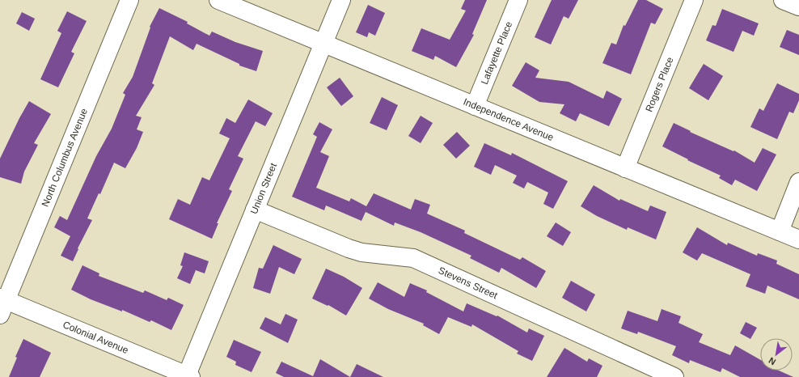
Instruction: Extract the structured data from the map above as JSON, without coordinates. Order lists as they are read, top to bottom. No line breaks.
{"streets":{"street":["Lafayette Place","Rogers Place","Independence Avenue","North Columbus Avenue","Union Street","Stevens Street","Colonial Avenue"]},"crossings":[["Lafayette Place","Independence Avenue"],["Rogers Place","Independence Avenue"],["Independence Avenue","Union Street"],["North Columbus Avenue","Colonial Avenue"],["Union Street","Stevens Street"],["Union Street","Colonial Avenue"]],"north":"bottom left"}
